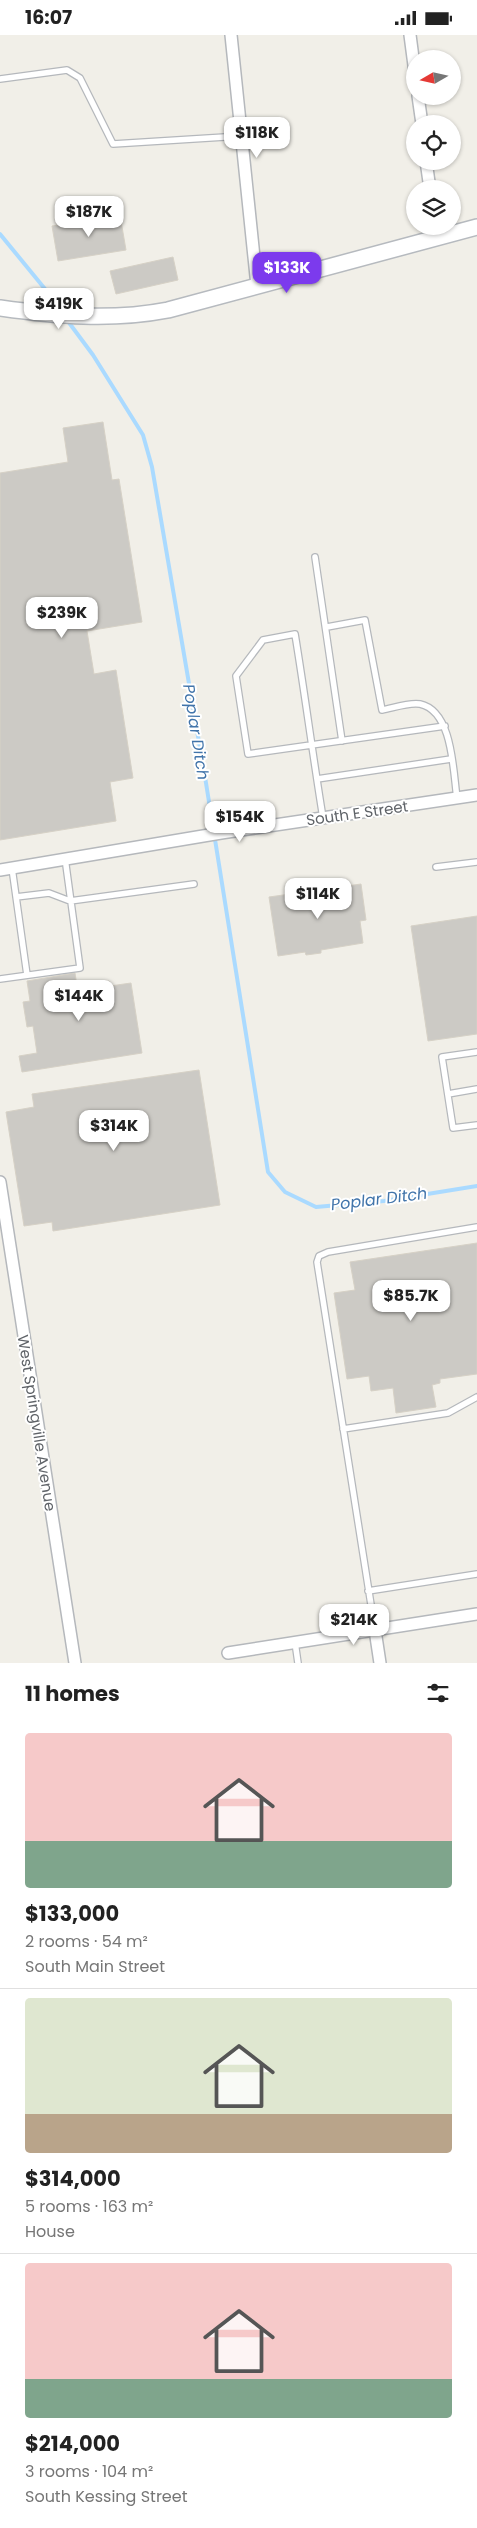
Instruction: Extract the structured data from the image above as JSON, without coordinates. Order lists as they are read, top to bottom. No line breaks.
{"streets":{"street":["South E Street","West Springville Avenue"]},"water":["Poplar Ditch"],"north":"left","page":{"status":"16:07","price":["$118K","$187K","$133K","$419K","$239K","$154K","$114K","$144K","$314K","$85.7K","$214K"],"heading":"11 homes","list":[{"name":"$133,000","note":"2 rooms · 54 m² · South Main Street"},{"name":"$314,000","note":"5 rooms · 163 m² · House"},{"name":"$214,000","note":"3 rooms · 104 m² · South Kessing Street"}]}}
